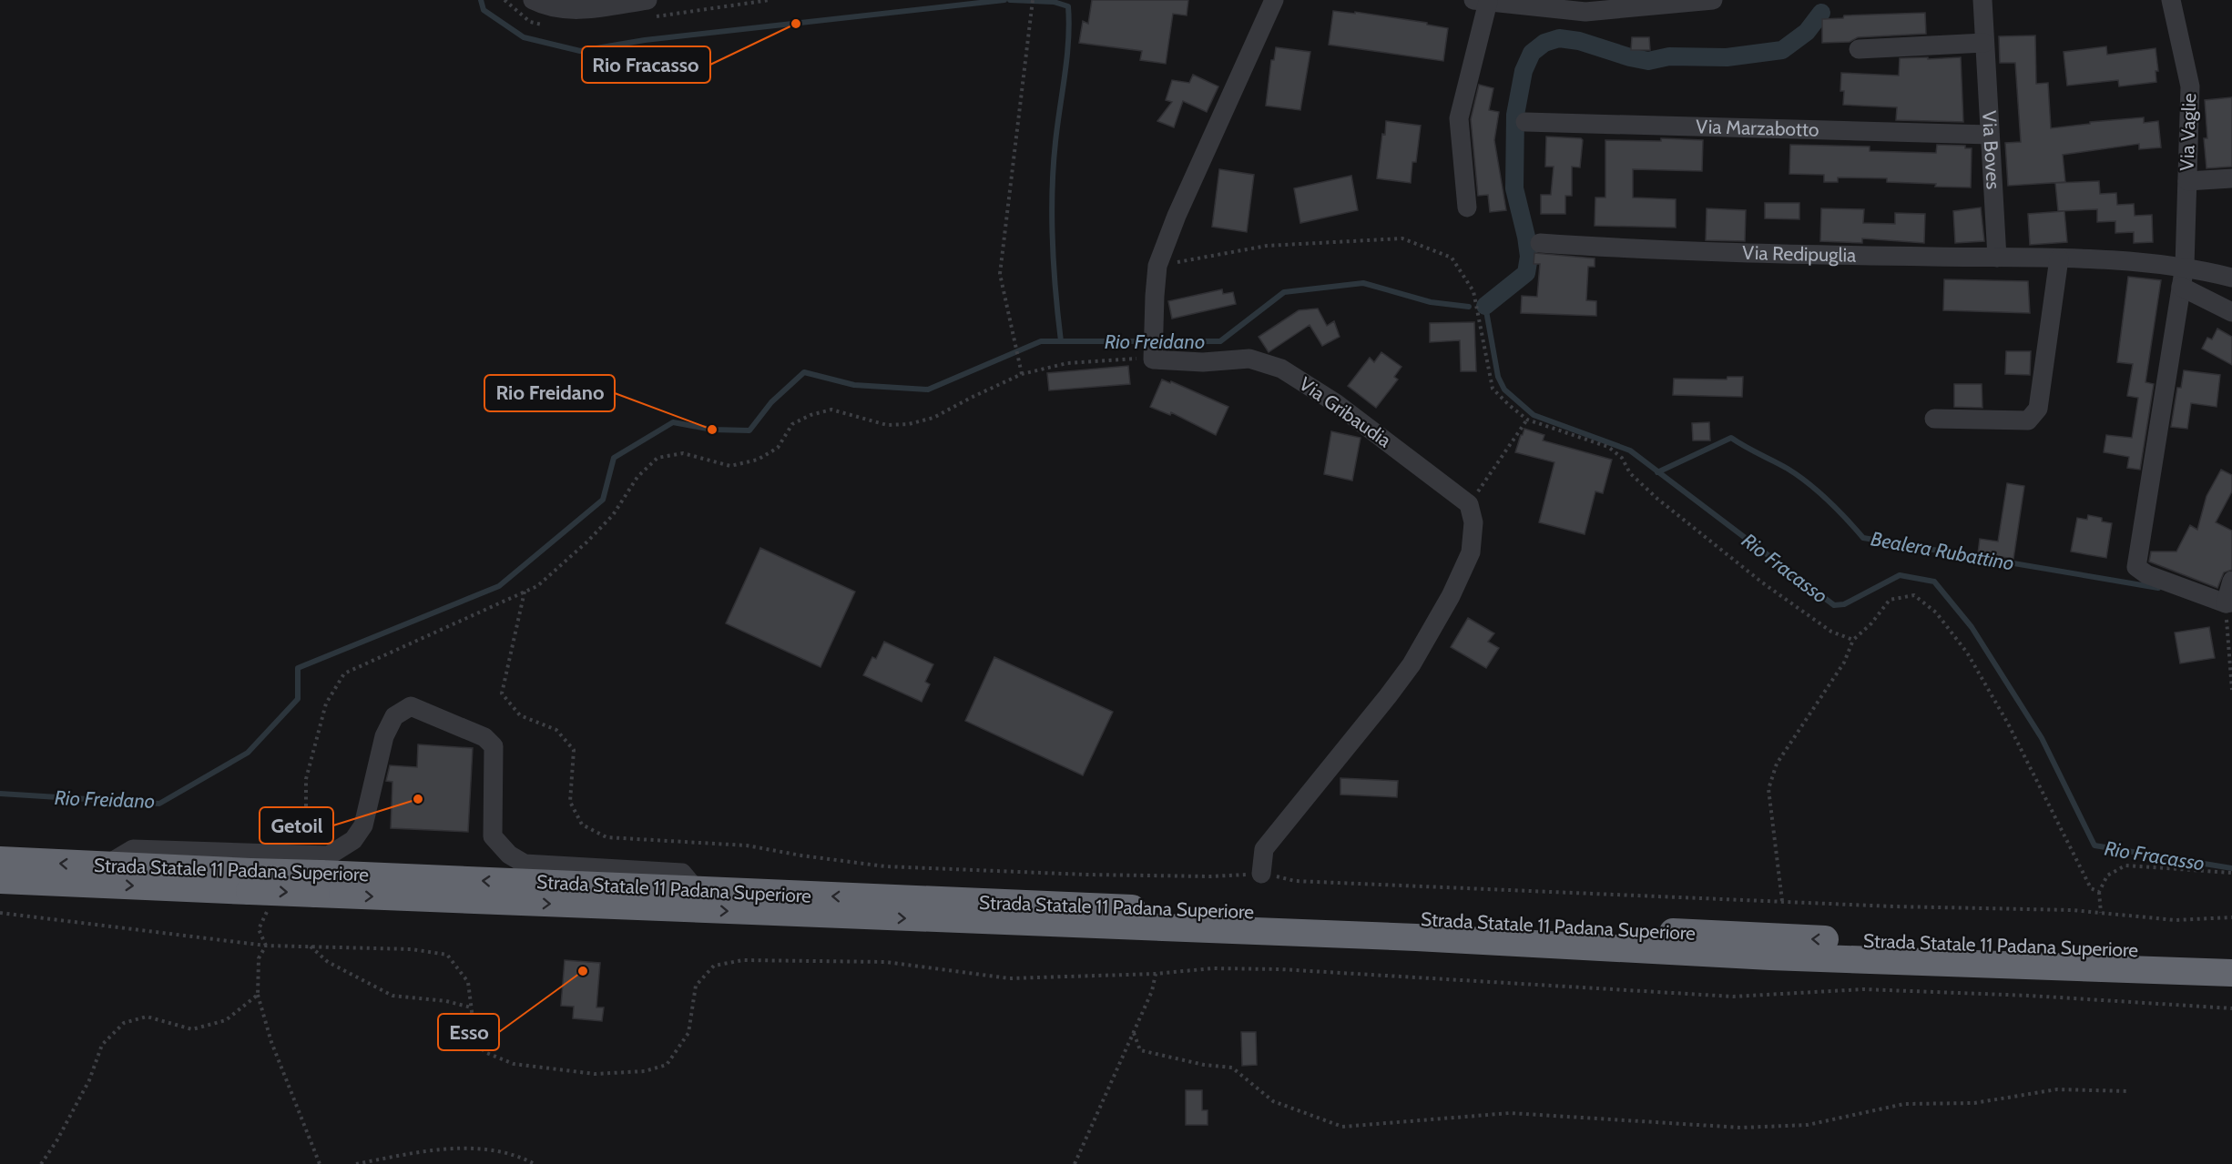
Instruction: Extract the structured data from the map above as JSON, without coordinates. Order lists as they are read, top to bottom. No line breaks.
{"streets":{"highway":["Strada Statale 11 Padana Superiore"],"street":["Via Marzabotto","Via Vaglie","Via Boves","Via Redipuglia","Via Gribaudia"]},"crossings":[["Via Marzabotto","Via Boves"],["Via Vaglie","Via Redipuglia"],["Via Boves","Via Redipuglia"]],"water":["Rio Freidano","Bealera Rubattino","Rio Fracasso"],"places":["Rio Fracasso","Rio Freidano","Getoil","Esso"]}
